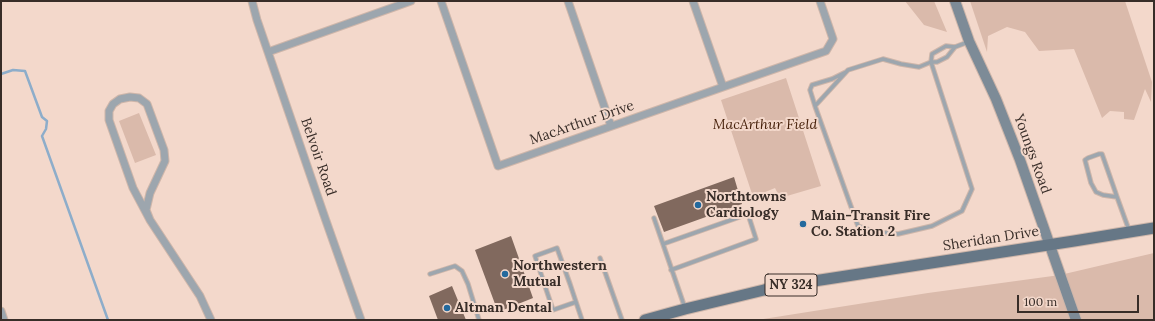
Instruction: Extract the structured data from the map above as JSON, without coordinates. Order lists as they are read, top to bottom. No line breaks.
{"streets":{"main road":["Sheridan Drive","NY 324"],"street":["MacArthur Drive","Youngs Road","Belvoir Road"]},"crossings":[["Youngs Road","Sheridan Drive"]],"parks":["MacArthur Field"],"places":["Northtowns Cardiology","Main-Transit Fire Co. Station 2","Northwestern Mutual","Altman Dental"],"scale_bar":"100 m"}
